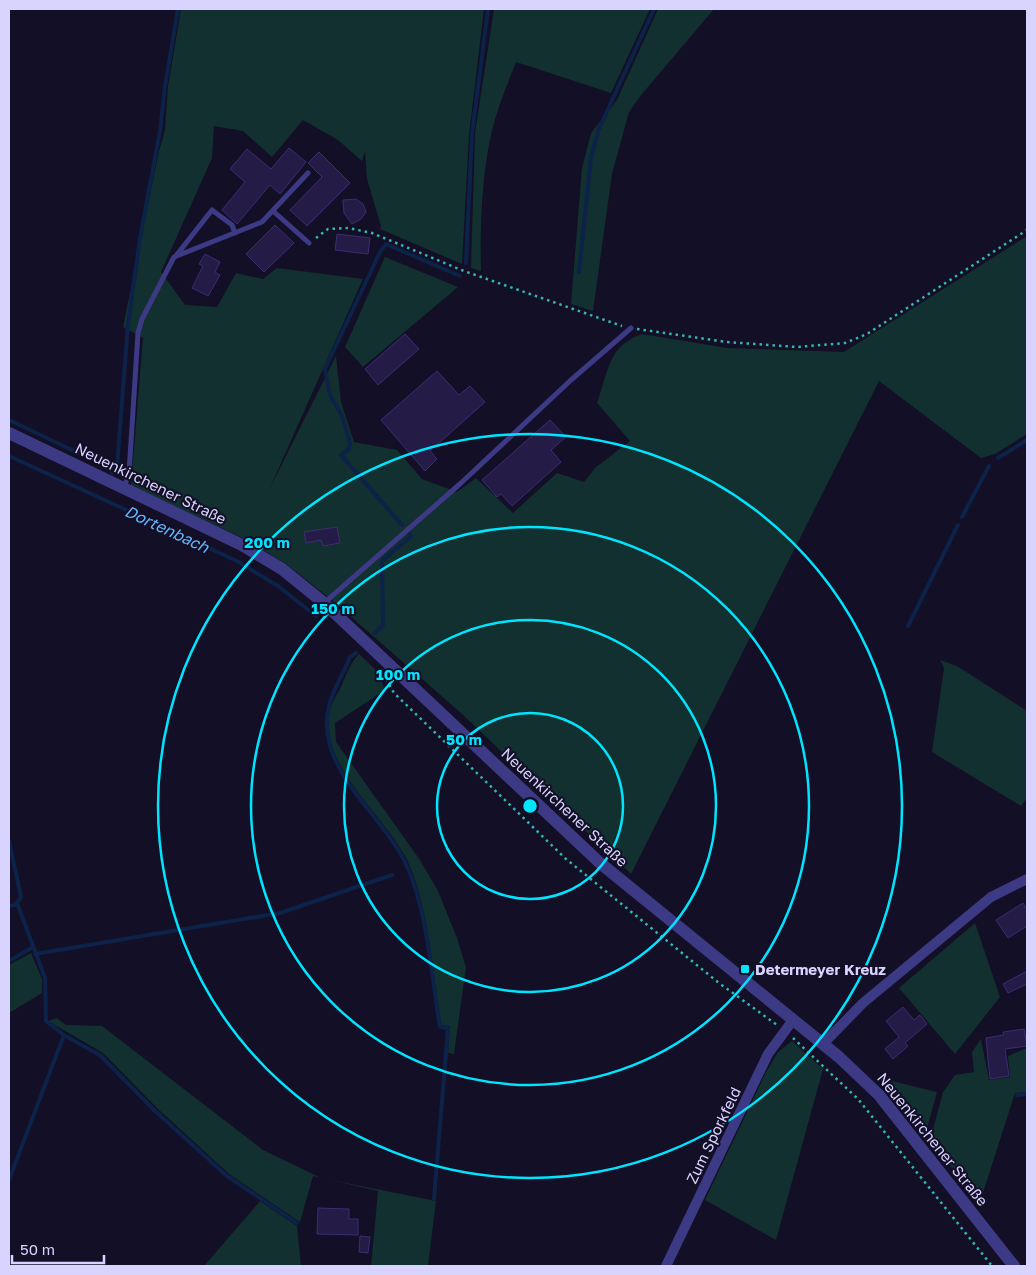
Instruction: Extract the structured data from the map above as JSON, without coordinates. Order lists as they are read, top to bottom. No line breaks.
{"streets":{"street":["Neuenkirchener Straße","Zum Sporkfeld"]},"crossings":[["Neuenkirchener Straße","Zum Sporkfeld"]],"water":["Dortenbach"],"places":{"transit":["Determeyer Kreuz"]},"scale_bar":"50 m","rings":["200 m","150 m","100 m","50 m"]}
